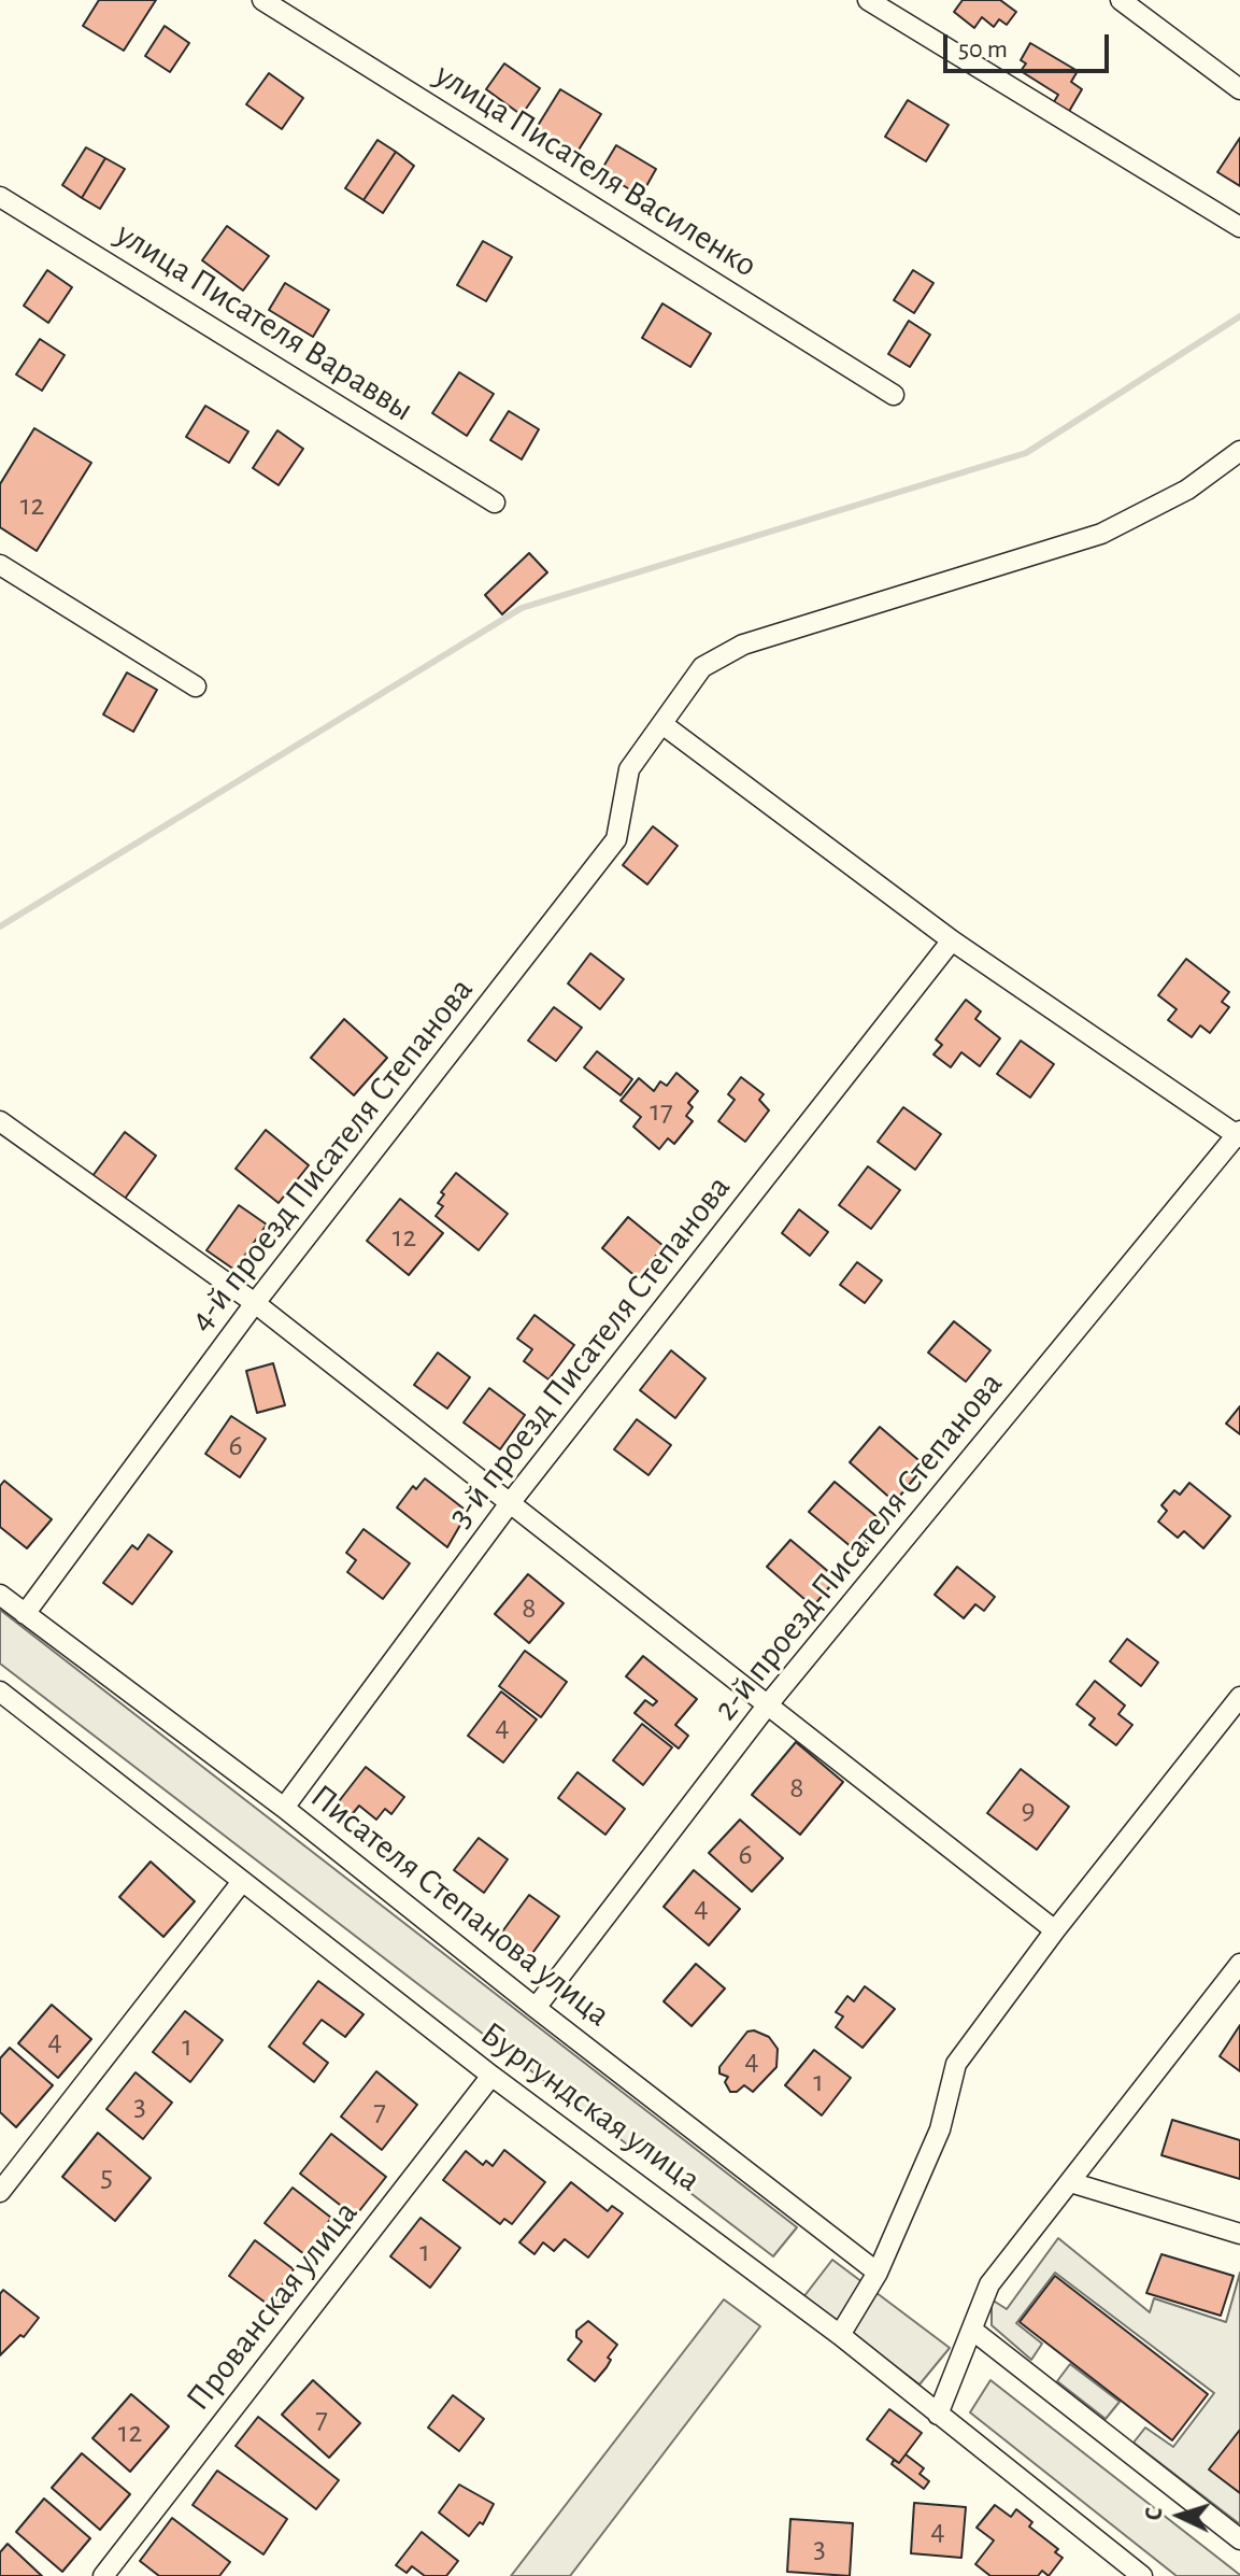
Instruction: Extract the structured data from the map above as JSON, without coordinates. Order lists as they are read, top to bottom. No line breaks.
{"streets":{"street":["улица Писателя Василенко","улица Писателя Вараввы","4-й проезд Писателя Степанова","3-й проезд Писателя Степанова","2-й проезд Писателя Степанова","Писателя Степанова улица","Бургундская улица","Прованская улица"]},"crossings":[["4-й проезд Писателя Степанова","Писателя Степанова улица"],["3-й проезд Писателя Степанова","Писателя Степанова улица"],["2-й проезд Писателя Степанова","Писателя Степанова улица"],["Бургундская улица","Прованская улица"]],"house_numbers":["12","17","12","6","8","4","8","9","6","4","4","1","4","1","3","7","5","1","7","12","4","3"],"scale_bar":"50 m","north":"left"}
